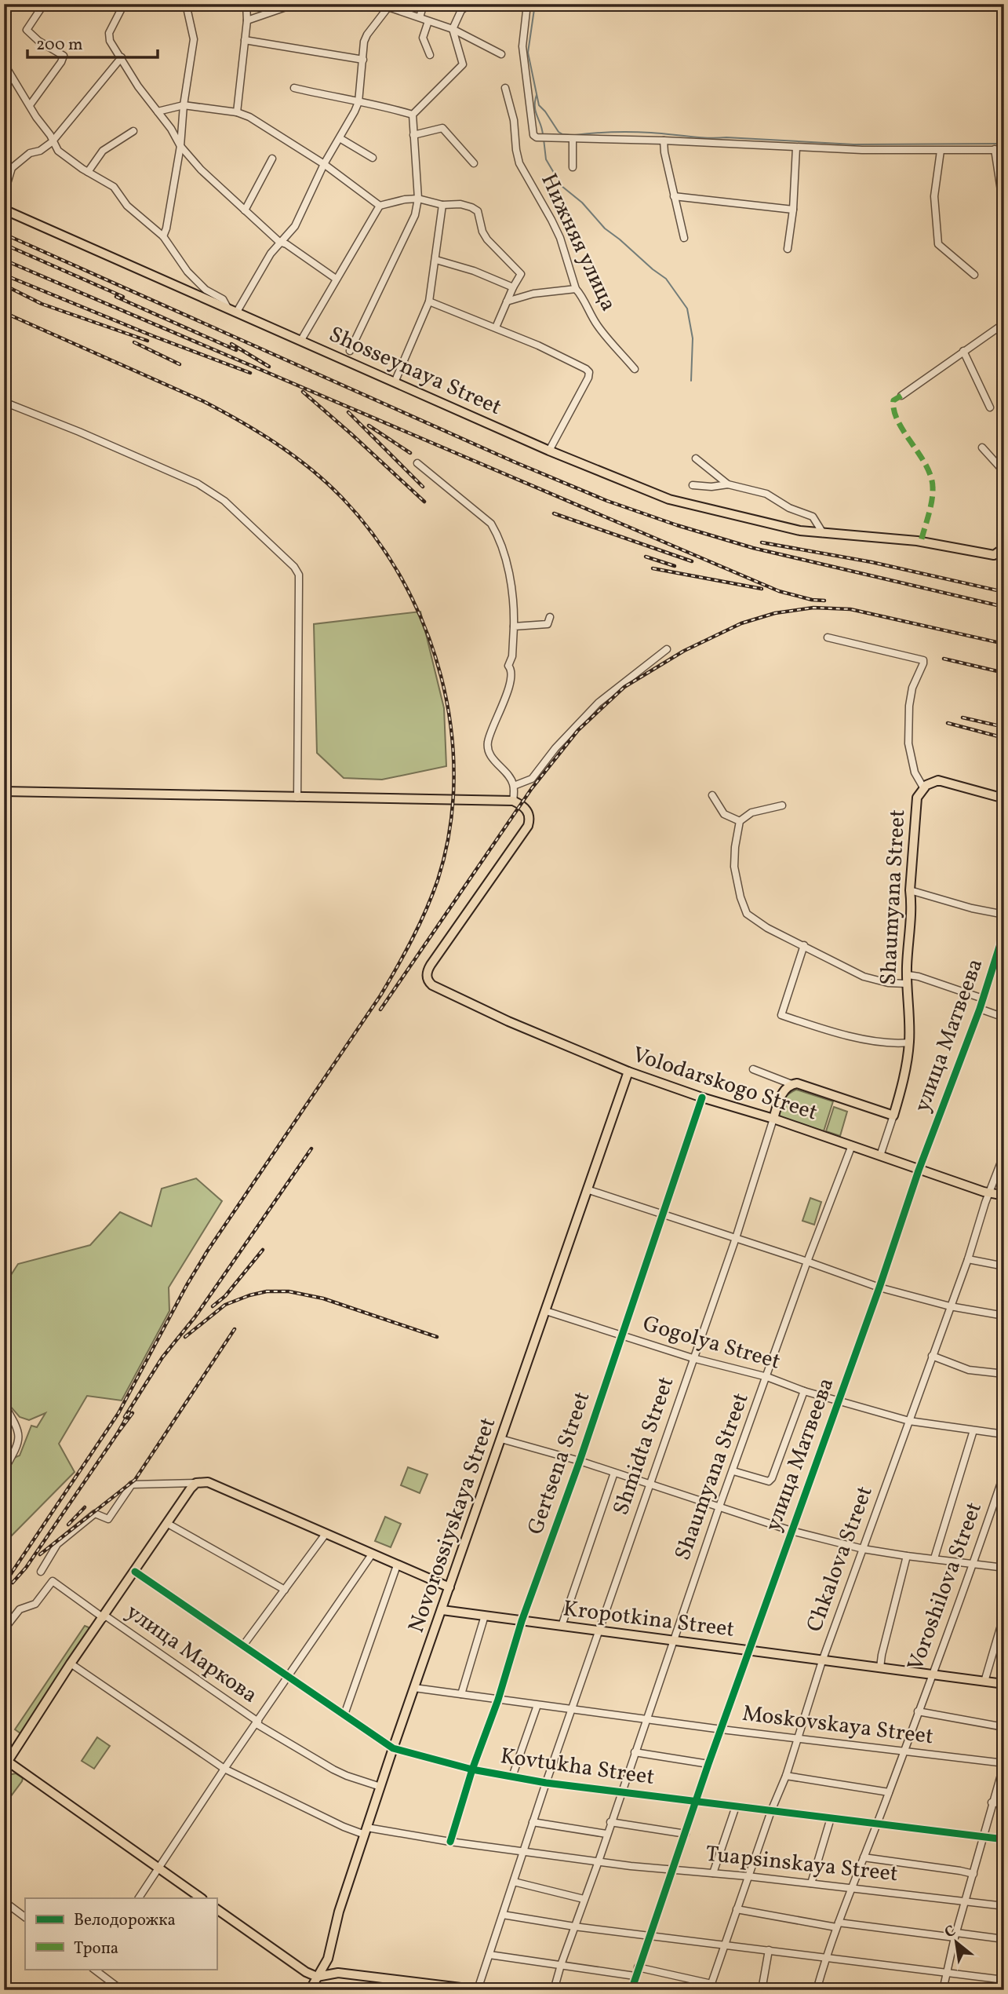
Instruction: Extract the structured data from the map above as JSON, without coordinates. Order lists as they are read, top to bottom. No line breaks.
{"streets":{"main road":["Shosseynaya Street","Shaumyana Street","Volodarskogo Street","Shmidta Street","Novorossiyskaya Street","Kropotkina Street","улица Маркова"],"street":["Нижняя улица","улица Матвеева","Gogolya Street","Gertsena Street","Chkalova Street","Voroshilova Street","Moskovskaya Street","Kovtukha Street","Tuapsinskaya Street"]},"crossings":[["Shaumyana Street","Volodarskogo Street"],["Shaumyana Street","Gogolya Street"],["Shaumyana Street","Kropotkina Street"],["Shaumyana Street","Moskovskaya Street"],["Shaumyana Street","Kovtukha Street"],["Shaumyana Street","Tuapsinskaya Street"],["улица Матвеева","Volodarskogo Street"],["улица Матвеева","Gogolya Street"],["улица Матвеева","Kropotkina Street"],["улица Матвеева","Moskovskaya Street"],["улица Матвеева","Kovtukha Street"],["улица Матвеева","Tuapsinskaya Street"],["Volodarskogo Street","Shmidta Street"],["Volodarskogo Street","Gertsena Street"],["Volodarskogo Street","Novorossiyskaya Street"],["Volodarskogo Street","Chkalova Street"],["Gogolya Street","Shmidta Street"],["Gogolya Street","Gertsena Street"],["Gogolya Street","Novorossiyskaya Street"],["Gogolya Street","Chkalova Street"],["Shmidta Street","Kropotkina Street"],["Shmidta Street","Moskovskaya Street"],["Shmidta Street","Kovtukha Street"],["Shmidta Street","Tuapsinskaya Street"],["Gertsena Street","Kropotkina Street"],["Gertsena Street","Moskovskaya Street"],["Gertsena Street","Kovtukha Street"],["Gertsena Street","Tuapsinskaya Street"],["Novorossiyskaya Street","Kropotkina Street"],["Novorossiyskaya Street","улица Маркова"],["Novorossiyskaya Street","Moskovskaya Street"],["Novorossiyskaya Street","Kovtukha Street"],["Novorossiyskaya Street","Tuapsinskaya Street"],["Chkalova Street","Kropotkina Street"],["Chkalova Street","Moskovskaya Street"],["Chkalova Street","Kovtukha Street"],["Chkalova Street","Tuapsinskaya Street"],["Voroshilova Street","Kropotkina Street"],["Voroshilova Street","Moskovskaya Street"],["Voroshilova Street","Kovtukha Street"],["Voroshilova Street","Tuapsinskaya Street"],["улица Маркова","Kovtukha Street"],["улица Маркова","Tuapsinskaya Street"]],"legend":["Велодорожка","Тропа"],"scale_bar":"200 m","north":"top left"}
